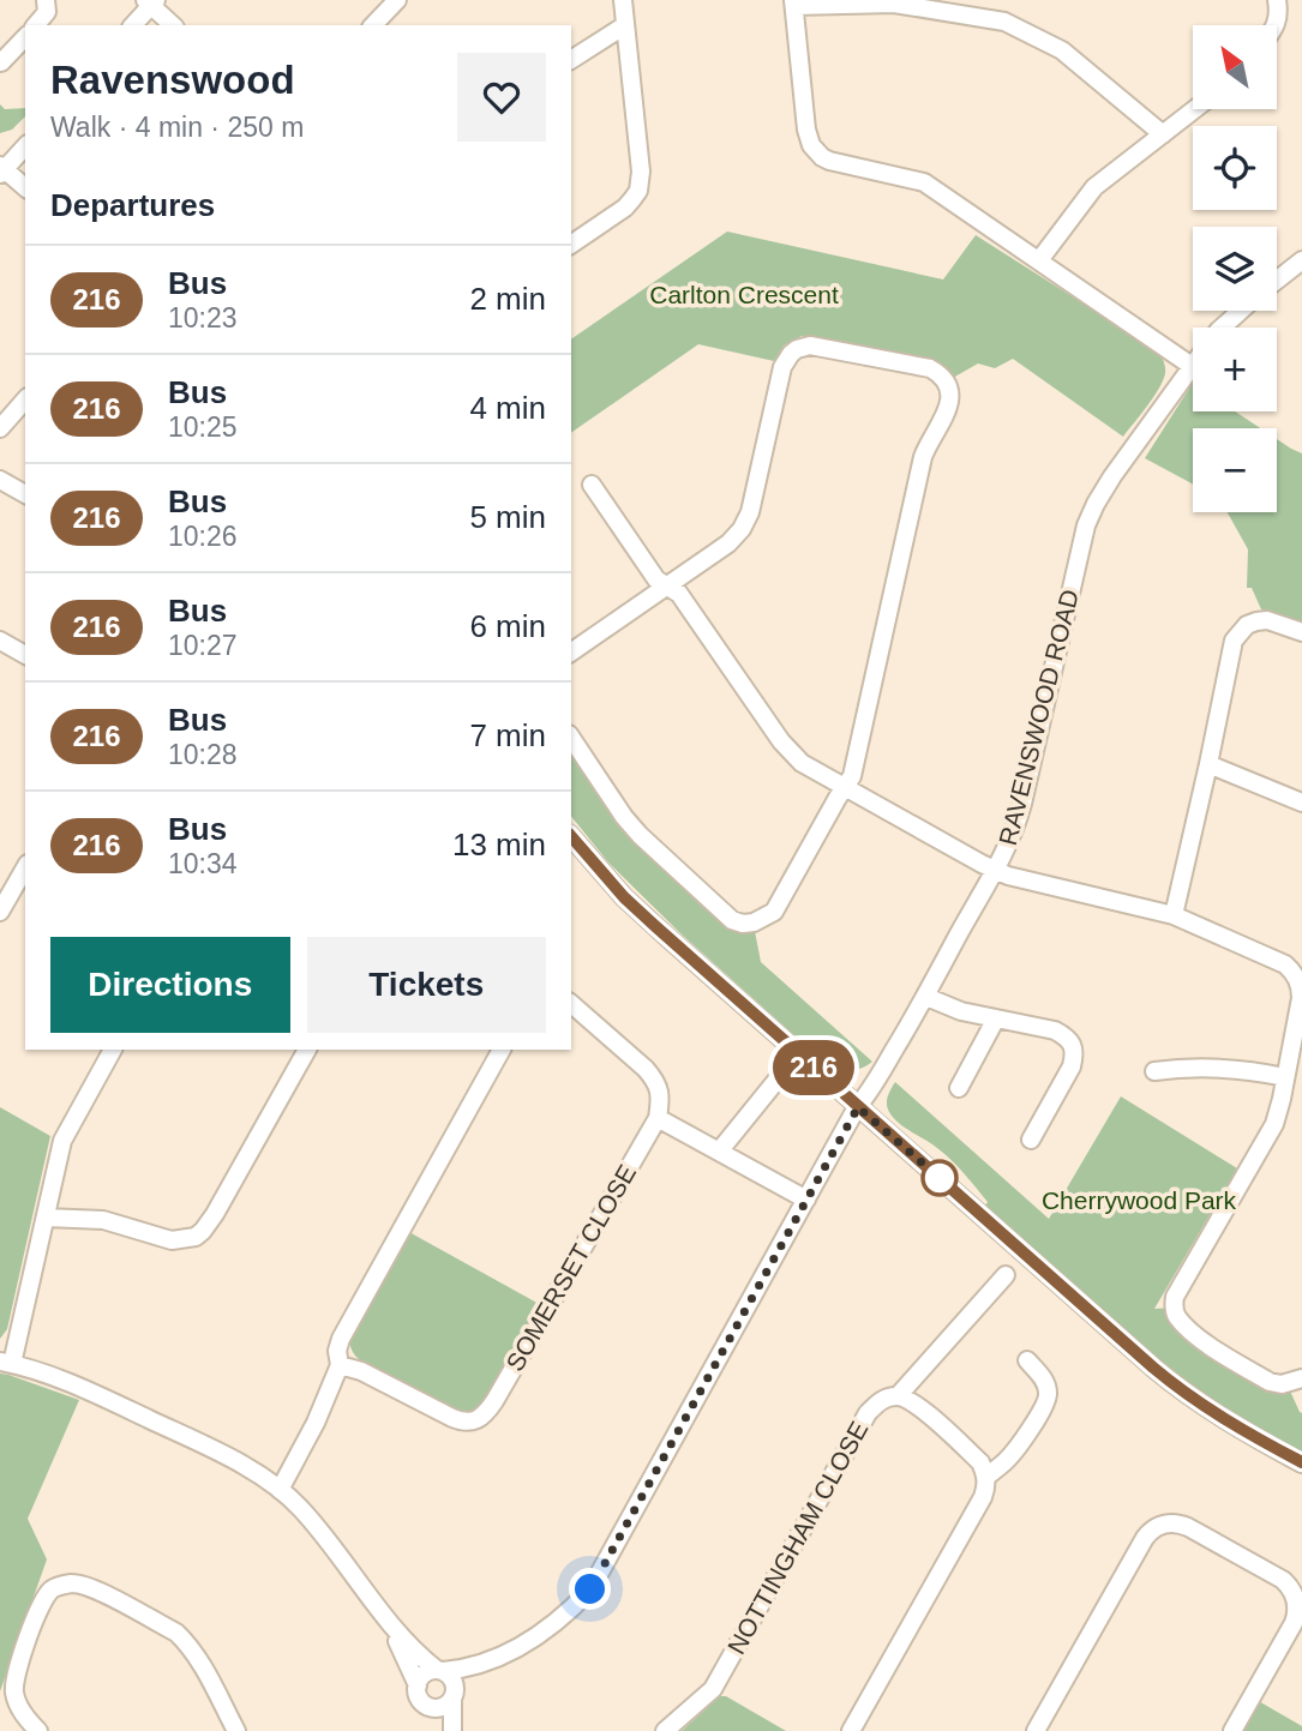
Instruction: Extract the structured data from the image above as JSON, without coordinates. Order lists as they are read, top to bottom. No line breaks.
{"streets":{"street":["RAVENSWOOD ROAD","SOMERSET CLOSE","NOTTINGHAM CLOSE"]},"parks":["Carlton Crescent","Cherrywood Park"],"lines":["bus line 216"],"north":"top left","page":{"on_map":"216","map_buttons":["+","−"],"heading":[["Ravenswood","Walk · 4 min · 250 m"],"Departures"],"list":[{"mark":"216","name":"Bus","note":"10:23","value":"2 min"},{"mark":"216","name":"Bus","note":"10:25","value":"4 min"},{"mark":"216","name":"Bus","note":"10:26","value":"5 min"},{"mark":"216","name":"Bus","note":"10:27","value":"6 min"},{"mark":"216","name":"Bus","note":"10:28","value":"7 min"},{"mark":"216","name":"Bus","note":"10:34","value":"13 min"}],"buttons":["Directions","Tickets"]}}
